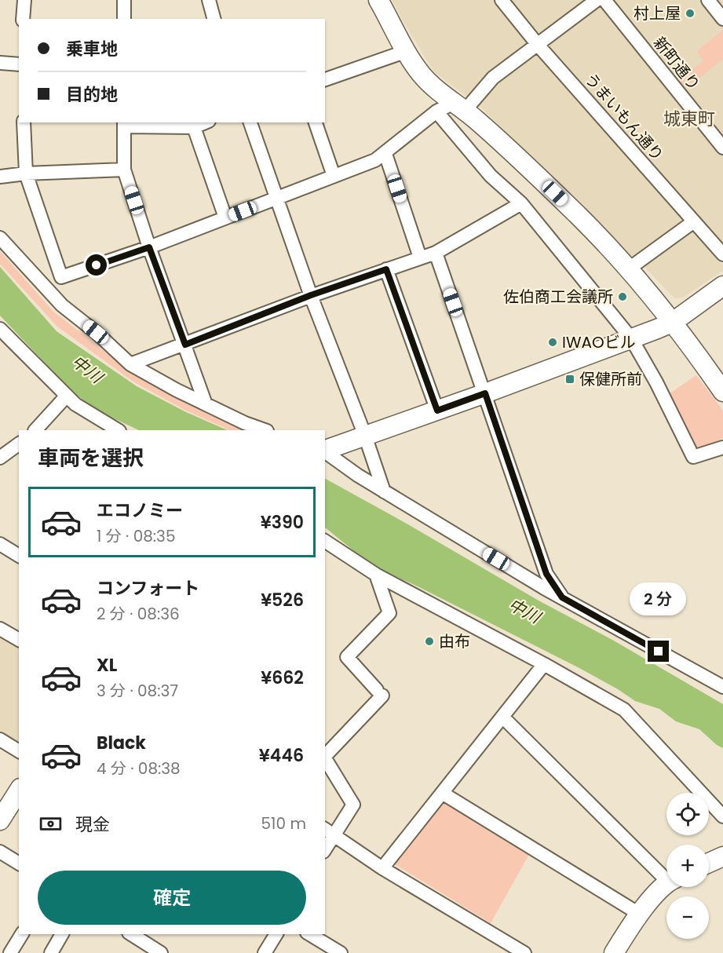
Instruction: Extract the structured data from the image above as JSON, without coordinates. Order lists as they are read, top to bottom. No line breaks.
{"streets":{"street":["新町通り","うまいもん通り"]},"districts":["城東町"],"water":["中川"],"places":{"other":["村上屋","佐伯商工会議所","IWAOビル","由布"],"transit":["保健所前"]},"page":{"banner":["乗車地","目的地"],"heading":"車両を選択","list":[{"name":"エコノミー","note":"1 分 · 08:35","value":"¥390"},{"name":"コンフォート","note":"2 分 · 08:36","value":"¥526"},{"name":"XL","note":"3 分 · 08:37","value":"¥662"},{"name":"Black","note":"4 分 · 08:38","value":"¥446"}],"bubble":"2 分","map_buttons":["+","−"],"pay":["現金","510 m"],"buttons":"確定"}}
